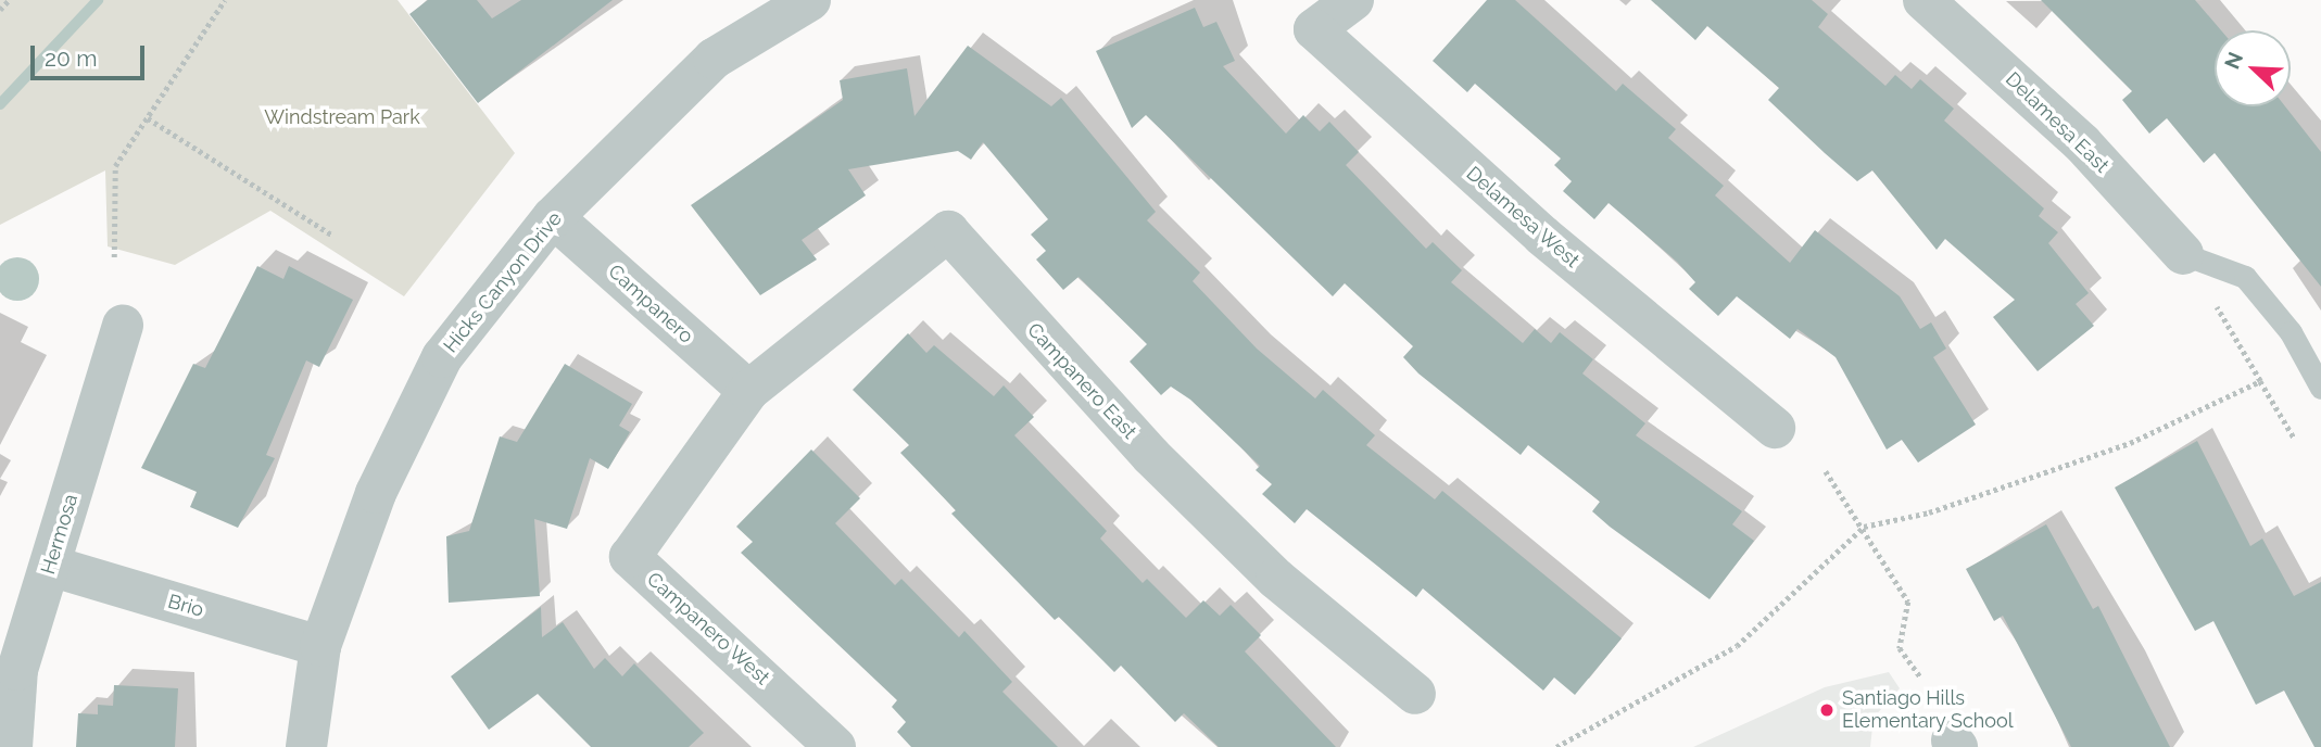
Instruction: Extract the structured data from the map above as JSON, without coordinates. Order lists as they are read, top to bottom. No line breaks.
{"streets":{"street":["Delamesa East","Delamesa West","Hicks Canyon Drive","Campanero","Campanero East","Hermosa","Brio","Campanero West"]},"crossings":[["Hicks Canyon Drive","Campanero"],["Hicks Canyon Drive","Brio"],["Campanero","Campanero East"],["Campanero","Campanero West"],["Campanero East","Campanero West"],["Hermosa","Brio"]],"parks":["Windstream Park"],"places":["Santiago Hills Elementary School"],"scale_bar":"20 m","north":"top left"}
